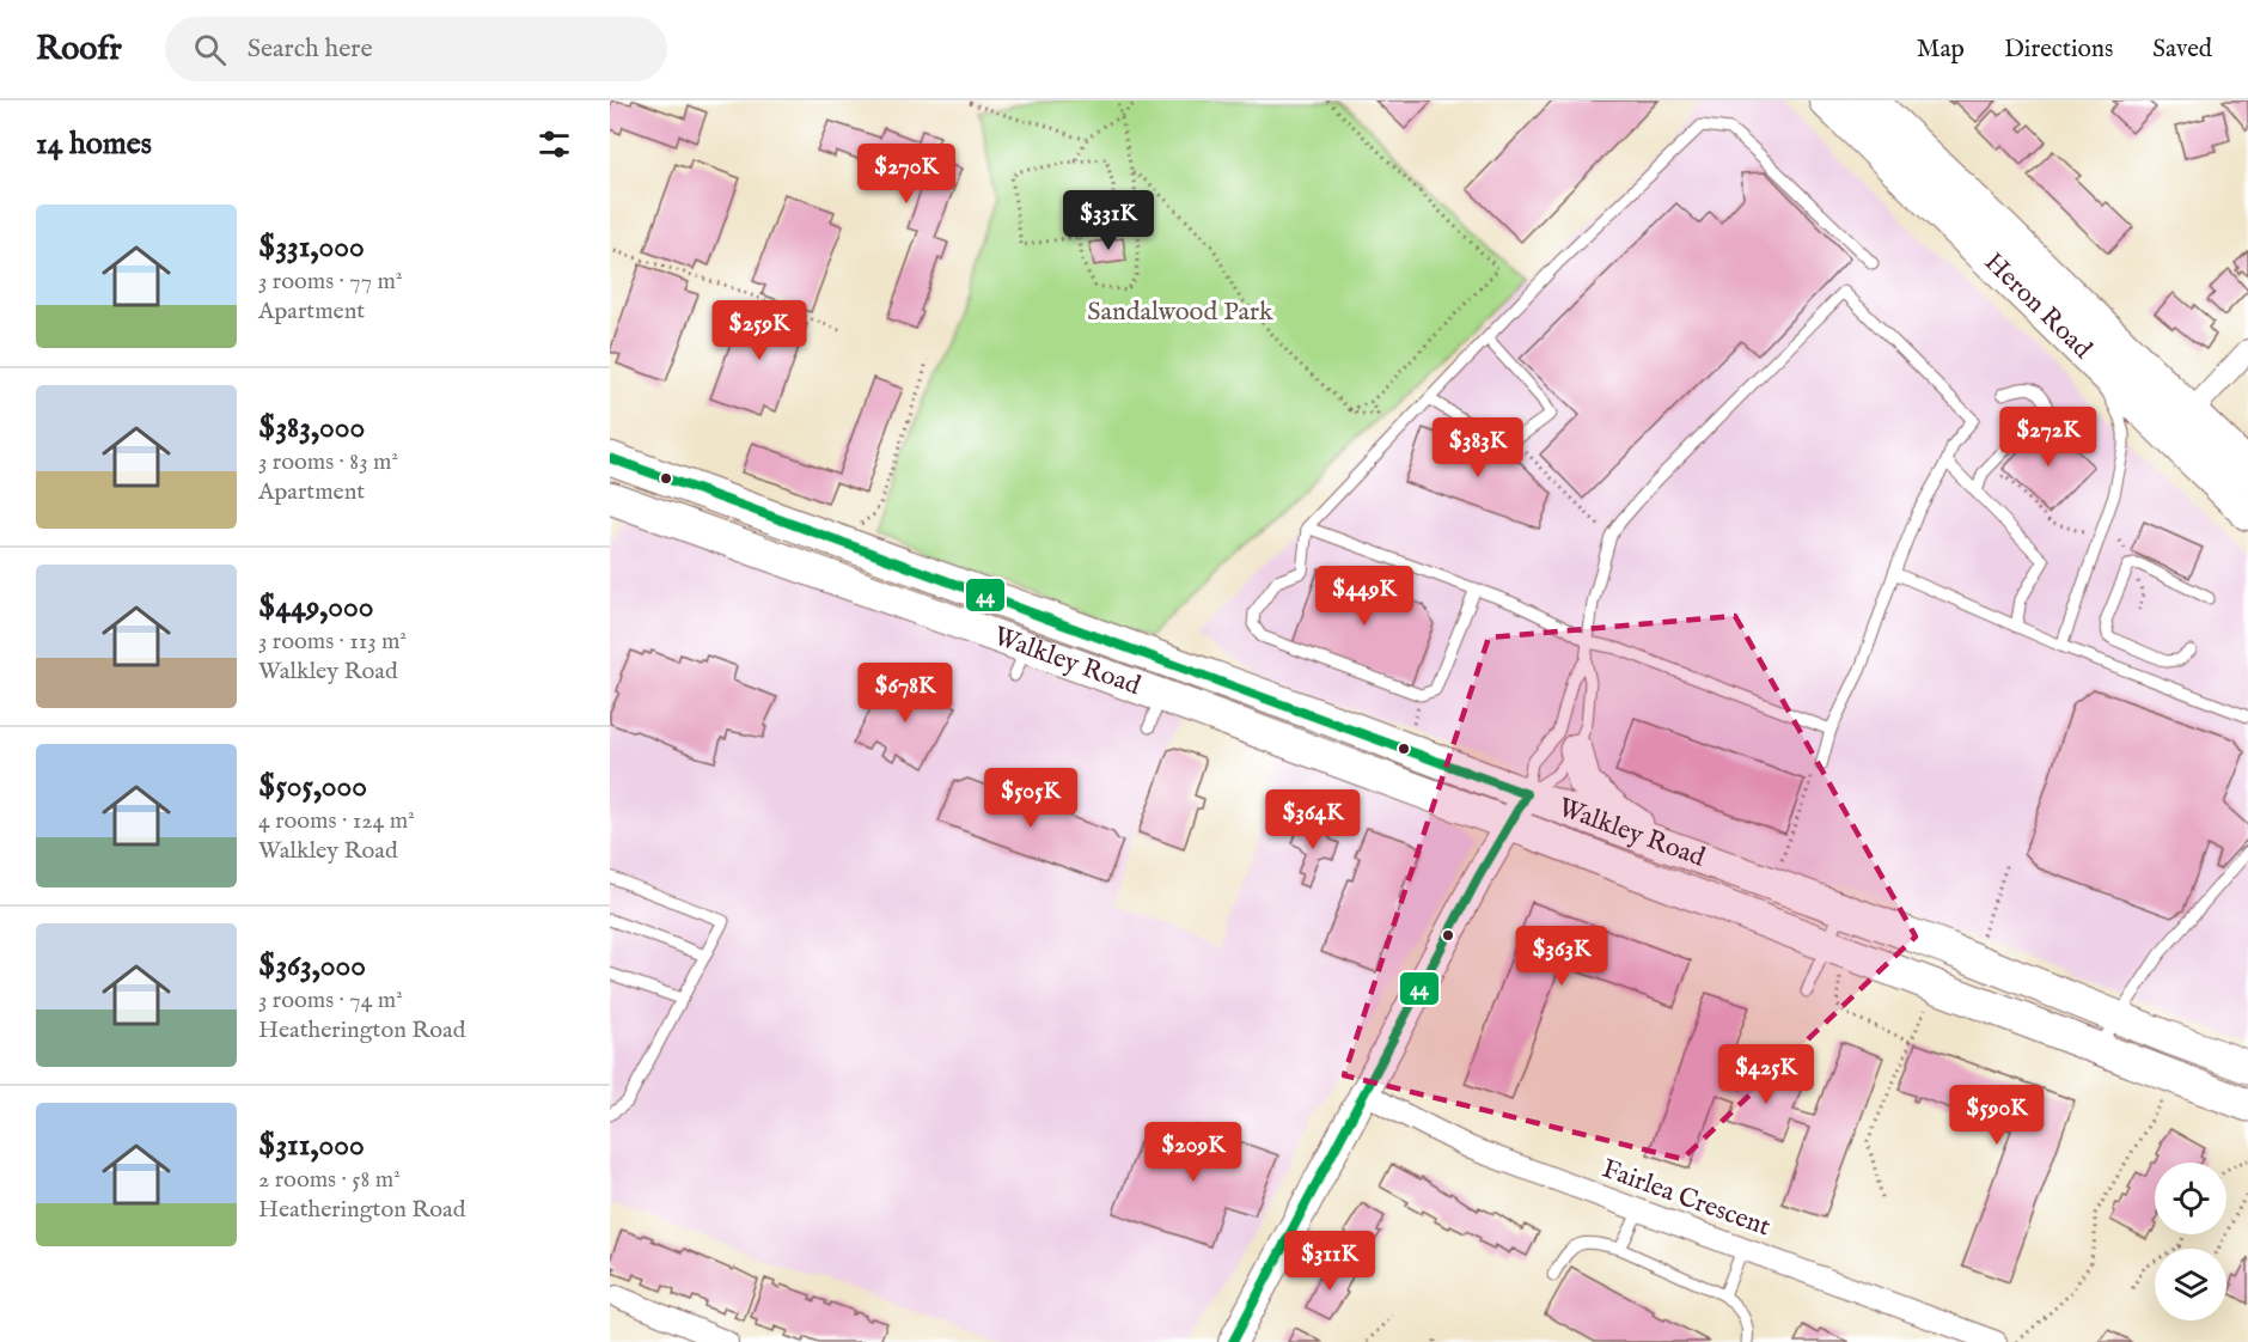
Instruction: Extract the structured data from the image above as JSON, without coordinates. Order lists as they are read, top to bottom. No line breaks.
{"streets":{"main road":["Heron Road","Walkley Road"],"street":["Fairlea Crescent"]},"parks":["Sandalwood Park"],"lines":["transit line 44"],"page":{"header":"Roofr","search":"Search here","nav":["Map","Directions","Saved"],"heading":"14 homes","price":["$270K","$331K","$259K","$272K","$383K","$449K","$678K","$505K","$364K","$363K","$425K","$590K","$209K","$311K"],"list":[{"name":"$331,000","note":"3 rooms · 77 m² · Apartment"},{"name":"$383,000","note":"3 rooms · 83 m² · Apartment"},{"name":"$449,000","note":"3 rooms · 113 m² · Walkley Road"},{"name":"$505,000","note":"4 rooms · 124 m² · Walkley Road"},{"name":"$363,000","note":"3 rooms · 74 m² · Heatherington Road"},{"name":"$311,000","note":"2 rooms · 58 m² · Heatherington Road"}]}}
